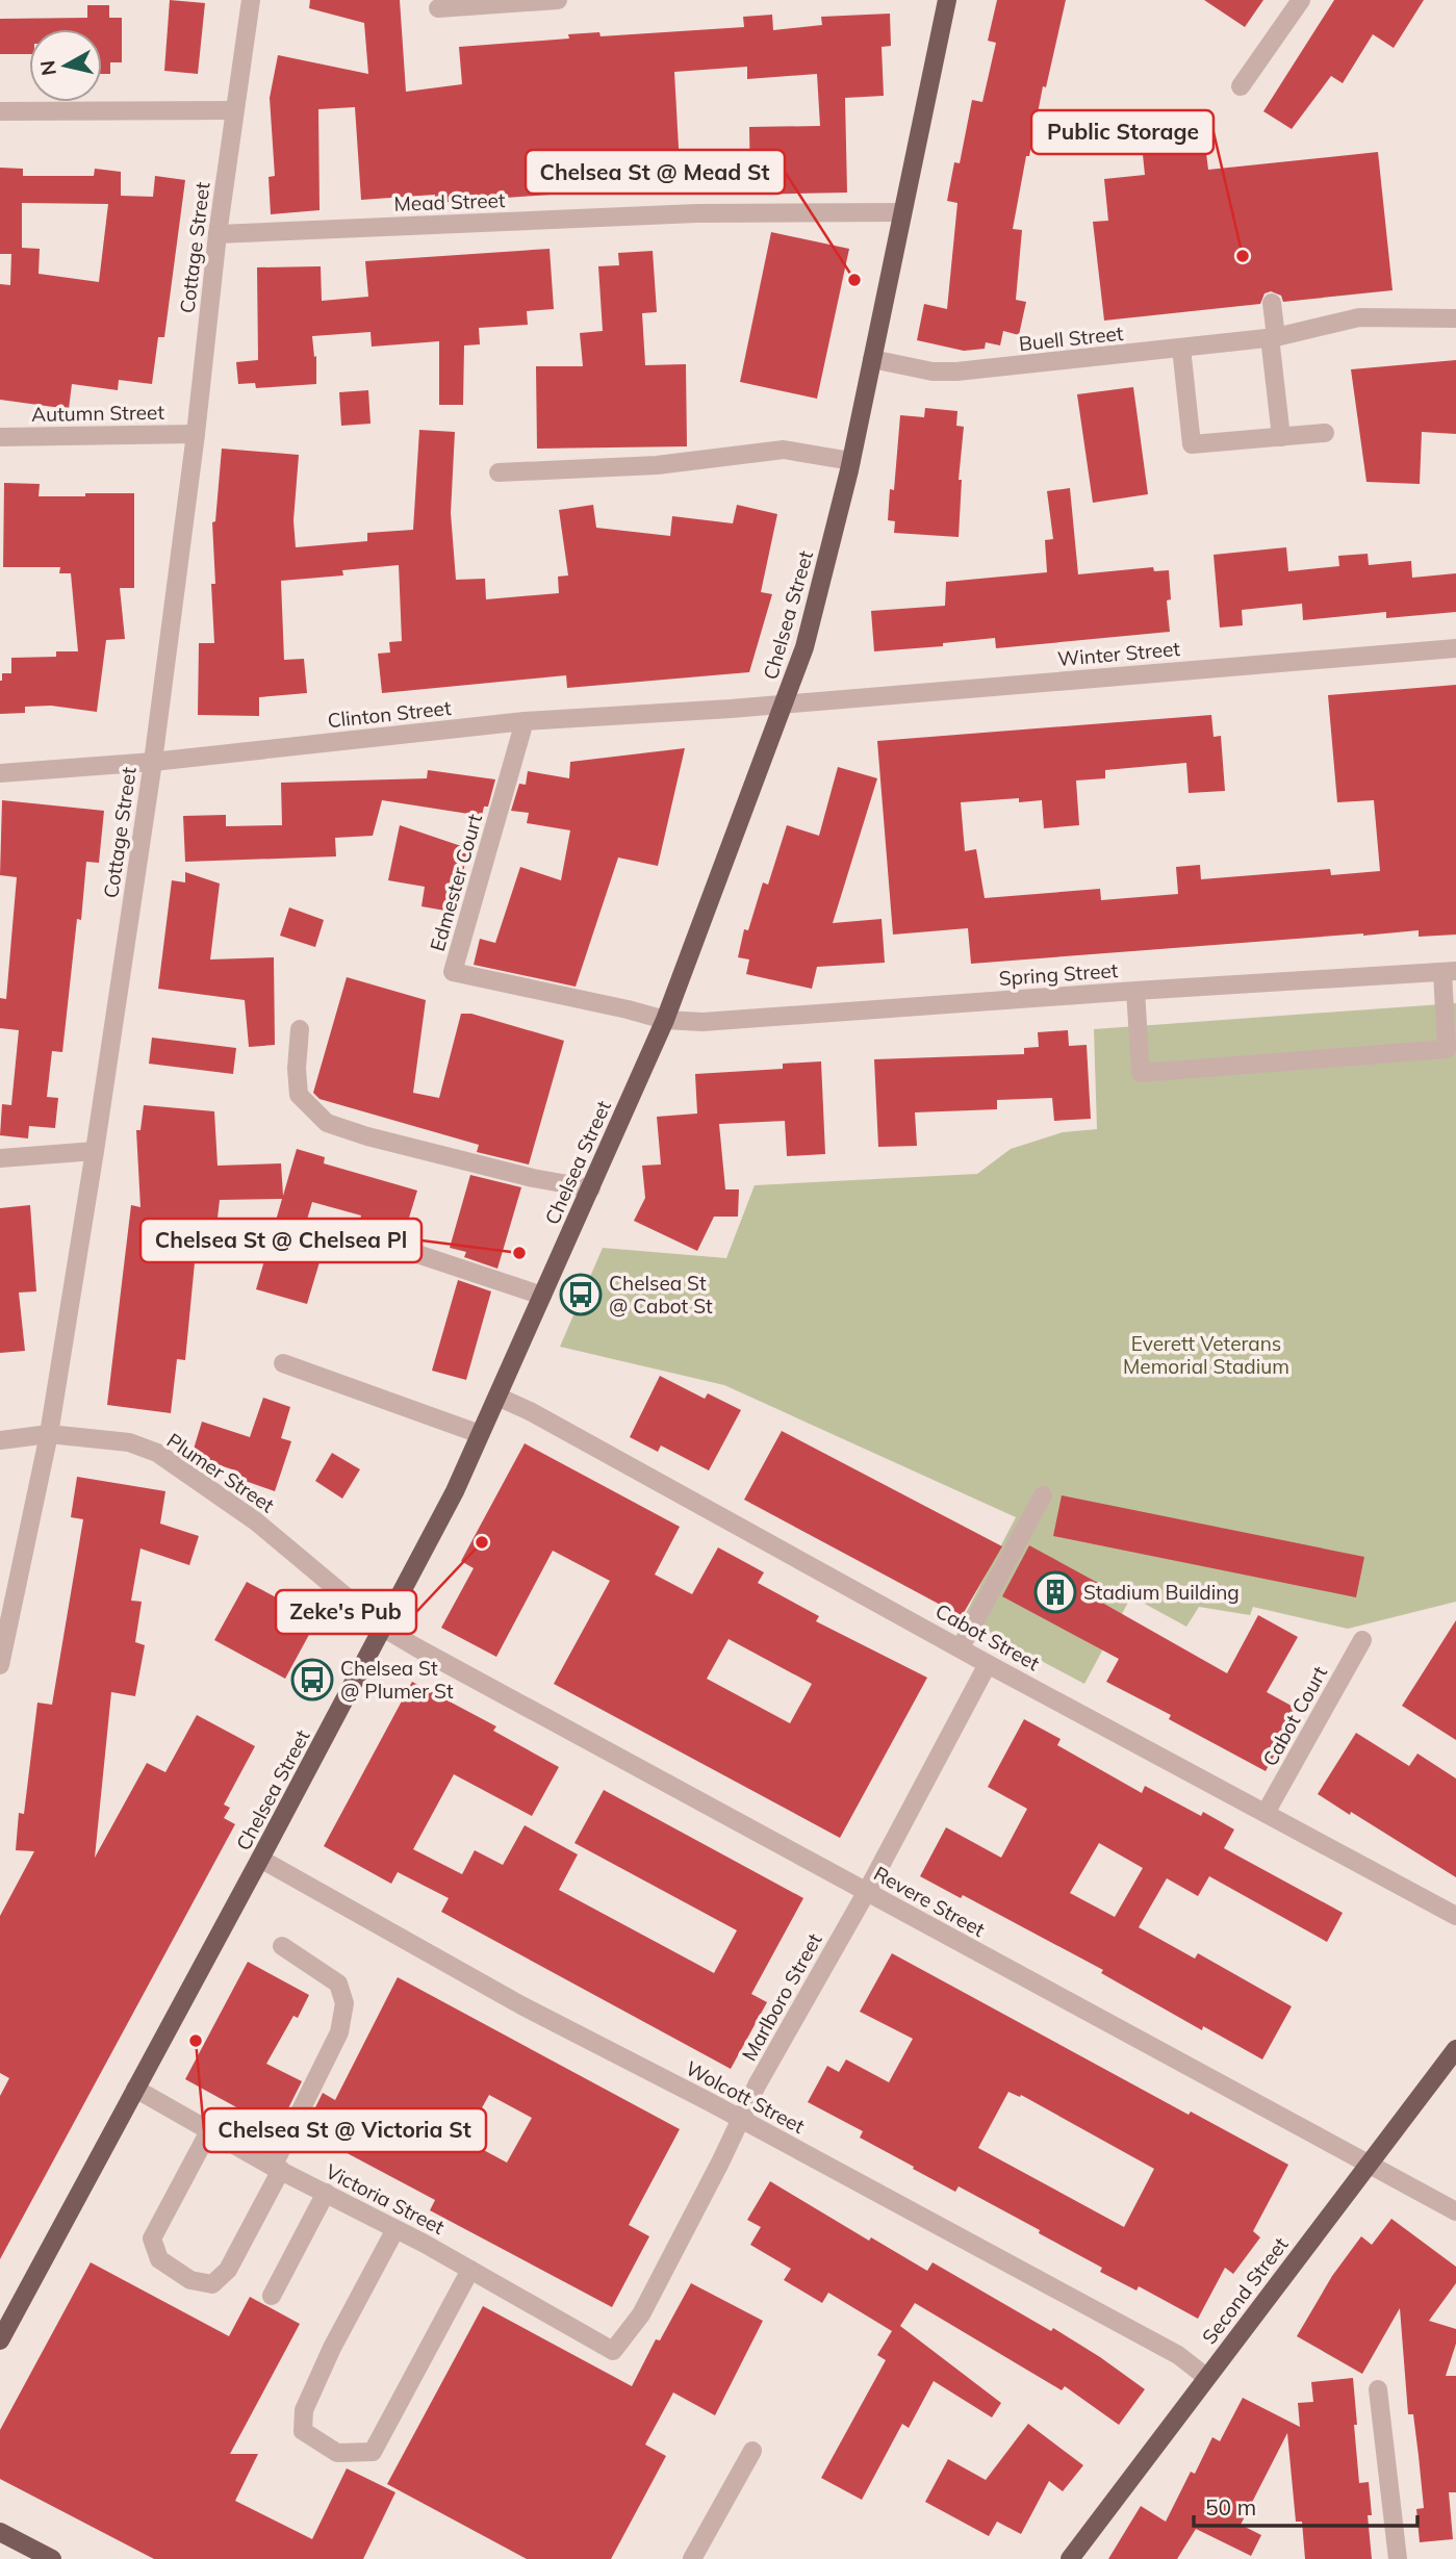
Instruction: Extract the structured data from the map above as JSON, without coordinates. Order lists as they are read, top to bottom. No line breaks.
{"streets":{"main road":["Chelsea Street","Second Street"],"street":["Mead Street","Cottage Street","Buell Street","Autumn Street","Winter Street","Clinton Street","Edmester Court","Spring Street","Plumer Street","Cabot Street","Cabot Court","Revere Street","Marlboro Street","Wolcott Street","Victoria Street"]},"crossings":[["Mead Street","Cottage Street"],["Mead Street","Chelsea Street"],["Cottage Street","Autumn Street"],["Cottage Street","Clinton Street"],["Cottage Street","Plumer Street"],["Buell Street","Chelsea Street"],["Chelsea Street","Winter Street"],["Chelsea Street","Clinton Street"],["Chelsea Street","Edmester Court"],["Chelsea Street","Spring Street"],["Chelsea Street","Plumer Street"],["Chelsea Street","Cabot Street"],["Chelsea Street","Revere Street"],["Chelsea Street","Wolcott Street"],["Chelsea Street","Victoria Street"],["Winter Street","Clinton Street"],["Clinton Street","Edmester Court"],["Edmester Court","Spring Street"],["Plumer Street","Revere Street"],["Cabot Street","Cabot Court"],["Cabot Street","Marlboro Street"],["Revere Street","Marlboro Street"],["Revere Street","Second Street"],["Marlboro Street","Wolcott Street"],["Marlboro Street","Victoria Street"],["Wolcott Street","Second Street"]],"parks":["Everett Veterans Memorial Stadium"],"places":{"other":["Public Storage","Chelsea St @ Mead St","Chelsea St @ Chelsea Pl","Zeke's Pub","Chelsea St @ Victoria St"],"bus stop":["Chelsea St @ Cabot St","Chelsea St @ Plumer St"],"building":["Stadium Building"]},"scale_bar":"50 m","north":"left"}
